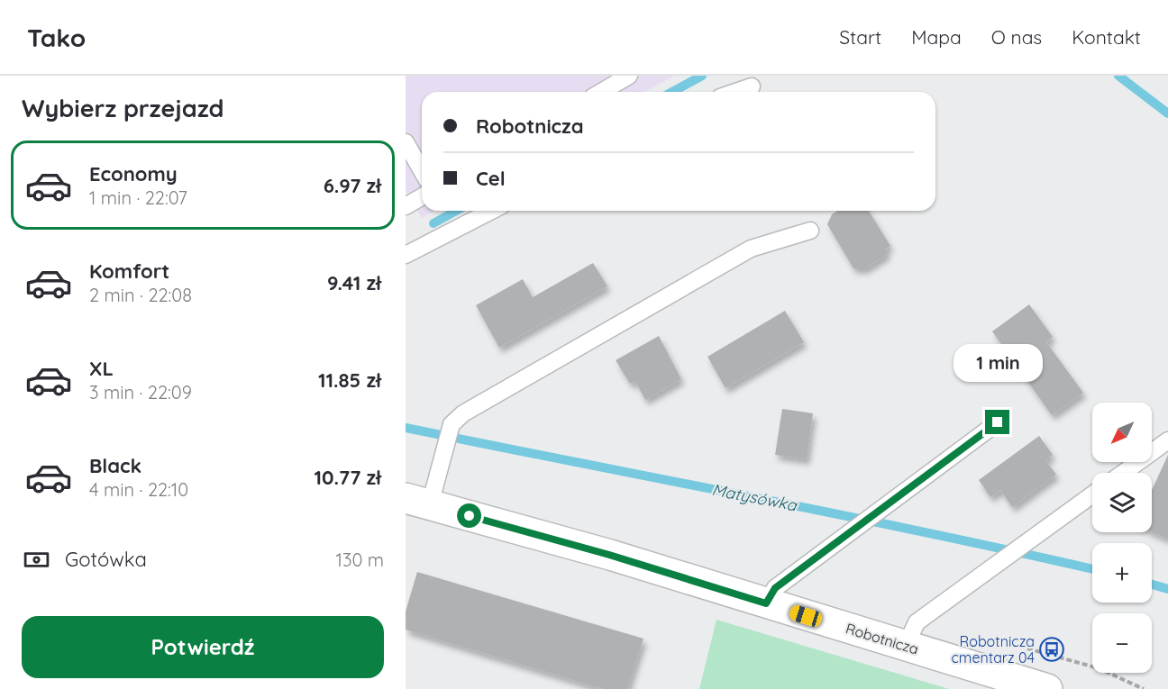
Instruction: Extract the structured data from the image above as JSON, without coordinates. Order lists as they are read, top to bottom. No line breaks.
{"streets":{"street":["Robotnicza"]},"water":["Matysówka"],"places":{"bus stop":["Robotnicza cmentarz 04"]},"north":"bottom left","page":{"header":"Tako","nav":["Start","Mapa","O nas","Kontakt"],"heading":"Wybierz przejazd","banner":["Robotnicza","Cel"],"list":[{"name":"Economy","note":"1 min · 22:07","value":"6.97 zł"},{"name":"Komfort","note":"2 min · 22:08","value":"9.41 zł"},{"name":"XL","note":"3 min · 22:09","value":"11.85 zł"},{"name":"Black","note":"4 min · 22:10","value":"10.77 zł"}],"bubble":"1 min","map_buttons":["+","−"],"pay":["Gotówka","130 m"],"buttons":"Potwierdź"}}
